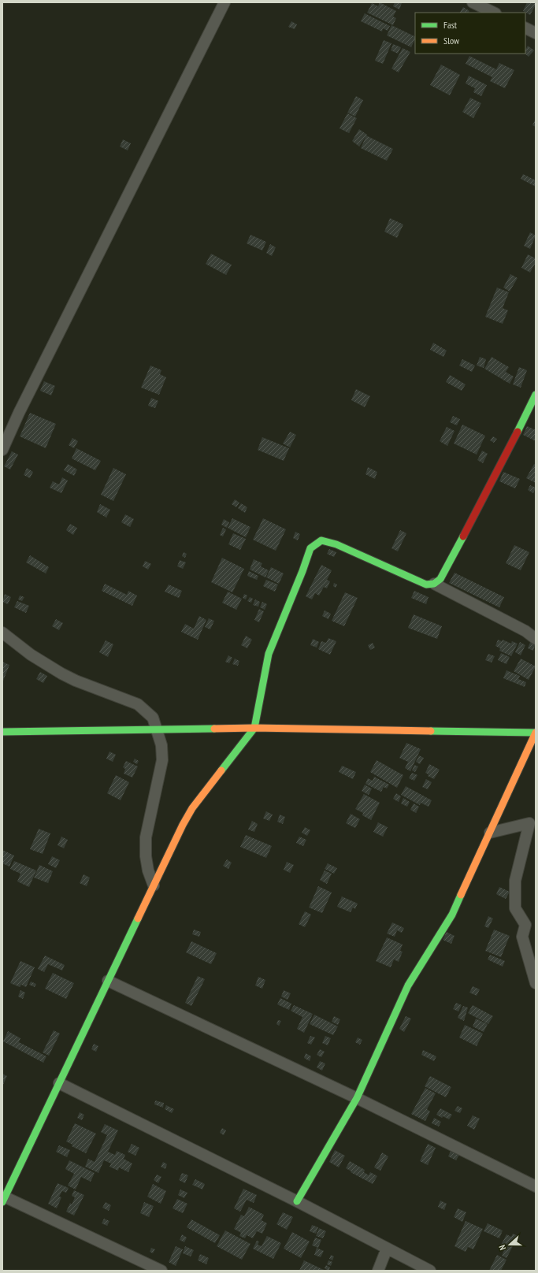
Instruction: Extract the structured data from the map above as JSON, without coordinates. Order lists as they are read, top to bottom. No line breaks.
{"legend":["Fast","Slow"],"north":"left"}
